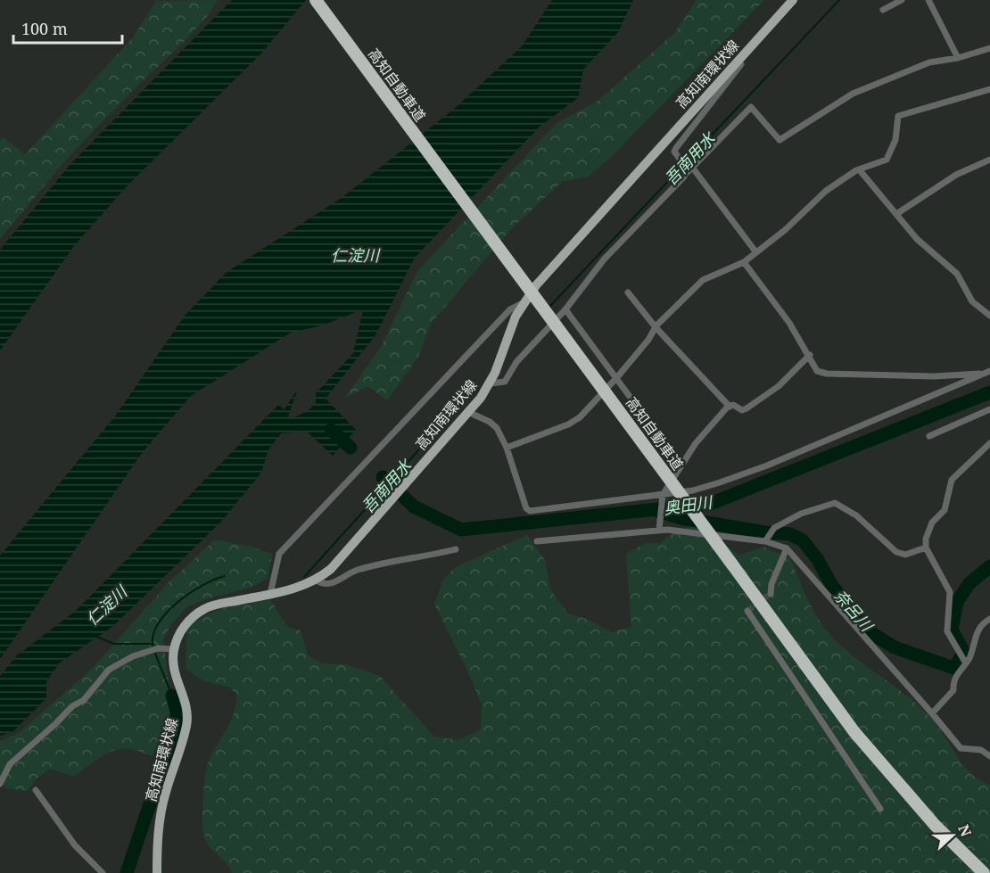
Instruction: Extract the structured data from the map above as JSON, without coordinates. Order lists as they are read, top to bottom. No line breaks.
{"streets":{"highway":["高知自動車道"],"main road":["高知南環状線"]},"water":["吾南用水","仁淀川","奥田川","奈呂川"],"scale_bar":"100 m","north":"right"}
